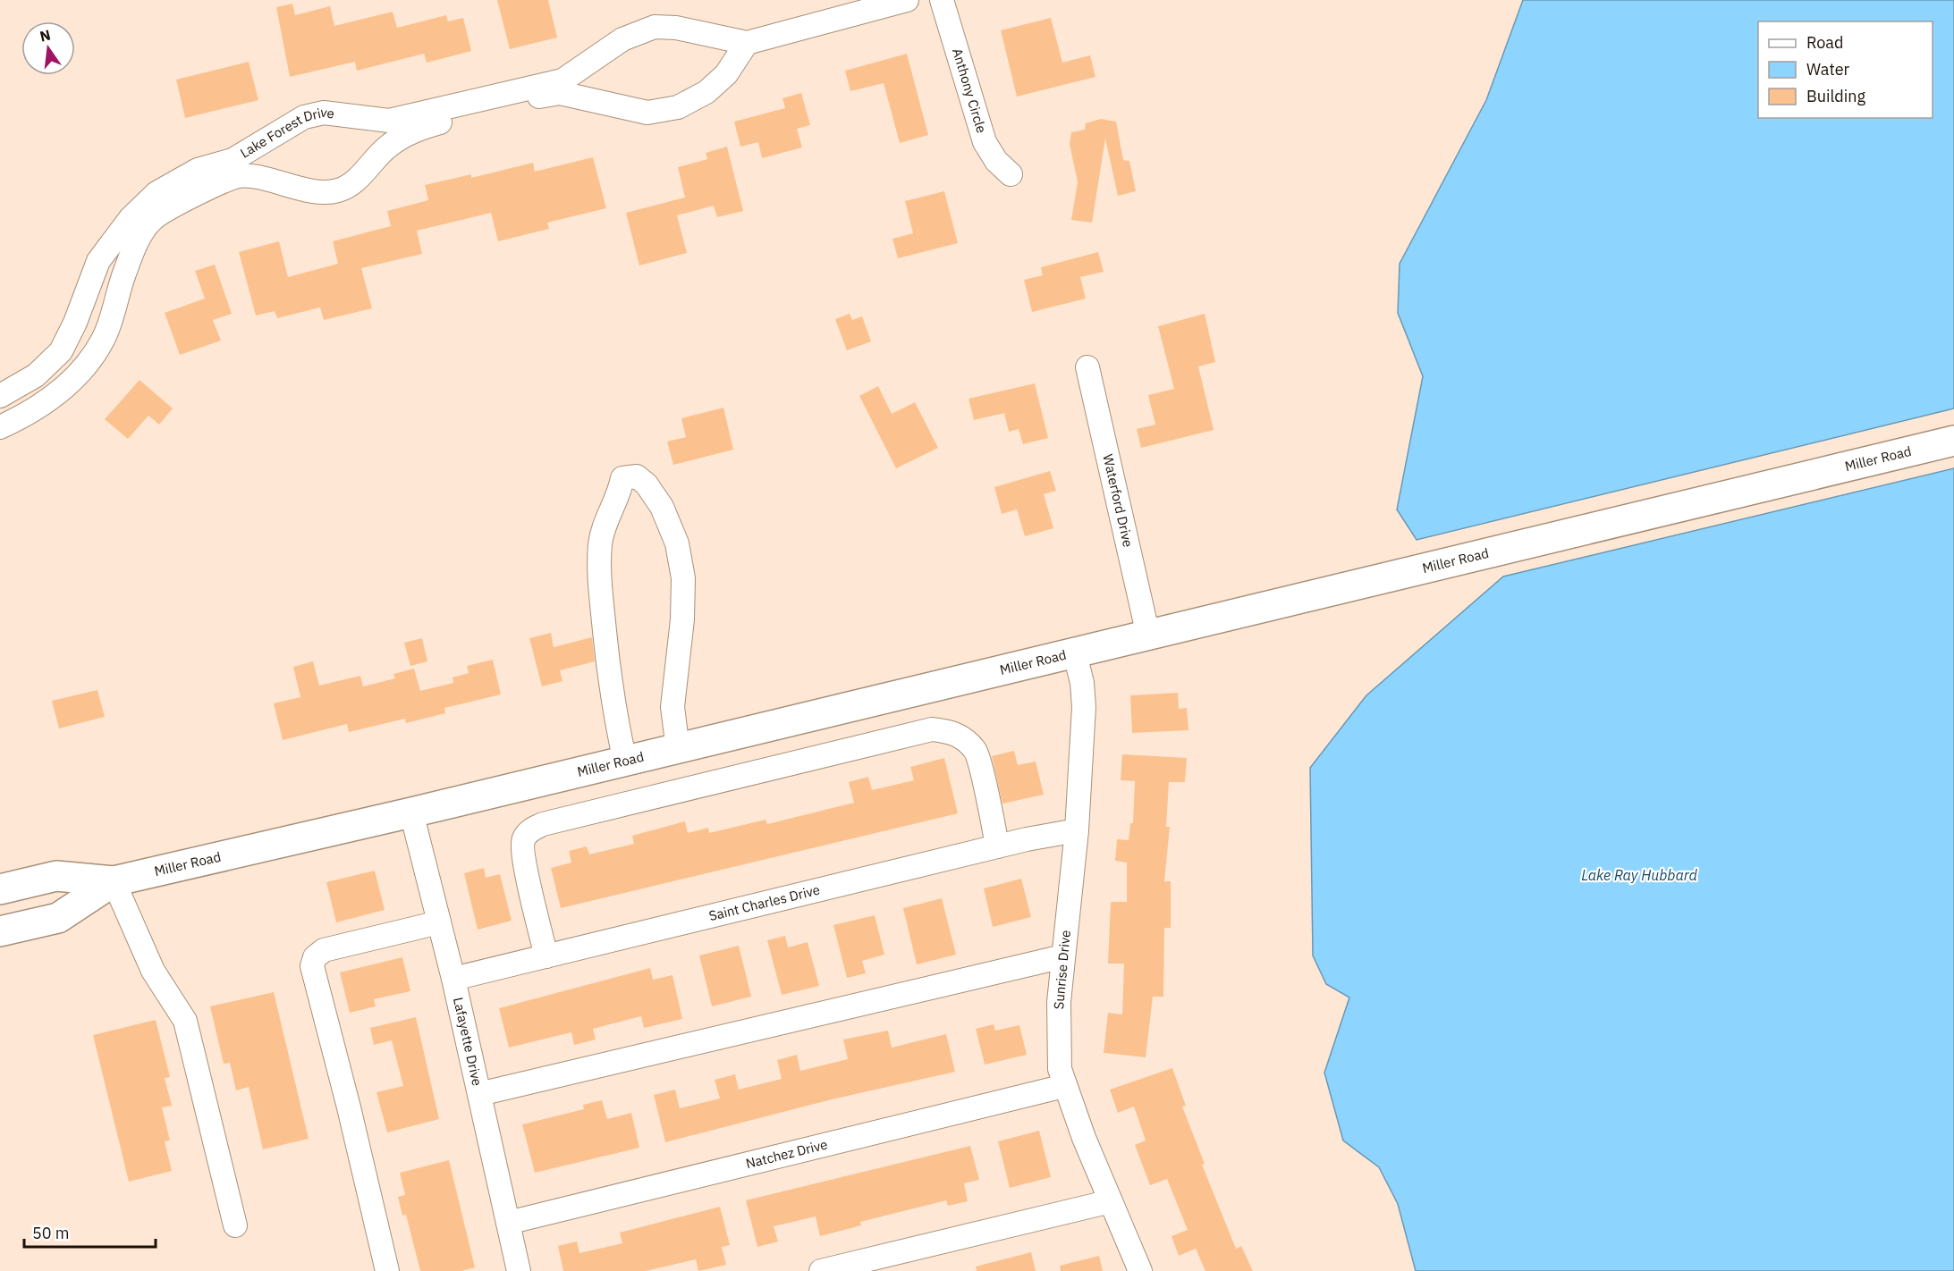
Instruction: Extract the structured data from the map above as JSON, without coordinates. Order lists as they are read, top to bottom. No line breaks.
{"streets":{"main road":["Miller Road"],"street":["Anthony Circle","Lake Forest Drive","Waterford Drive","Saint Charles Drive","Sunrise Drive","Lafayette Drive","Natchez Drive"]},"crossings":[["Miller Road","Waterford Drive"],["Miller Road","Sunrise Drive"],["Miller Road","Lafayette Drive"],["Saint Charles Drive","Sunrise Drive"],["Saint Charles Drive","Lafayette Drive"],["Sunrise Drive","Natchez Drive"],["Lafayette Drive","Natchez Drive"]],"water":["Lake Ray Hubbard"],"legend":["Road","Water","Building"],"scale_bar":"50 m","north":"top"}
